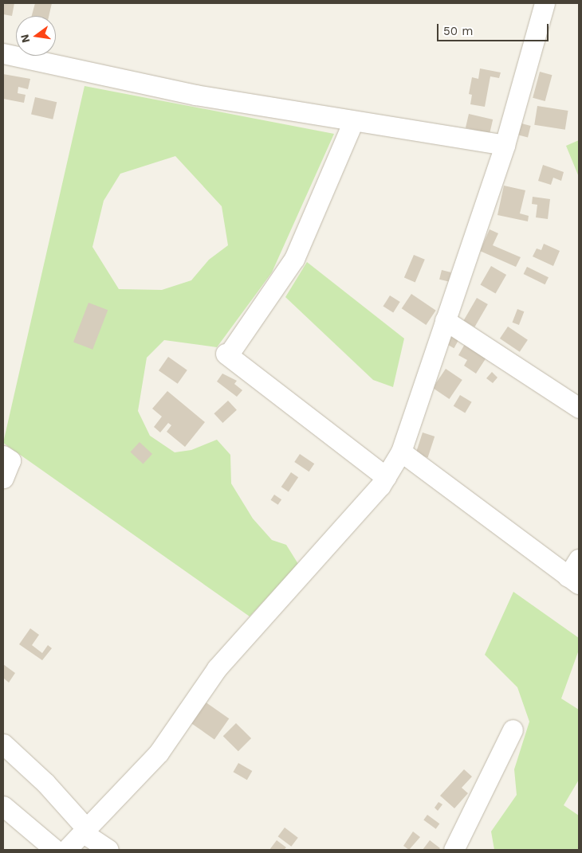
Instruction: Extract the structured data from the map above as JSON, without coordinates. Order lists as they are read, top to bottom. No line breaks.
{"scale_bar":"50 m","north":"left"}
